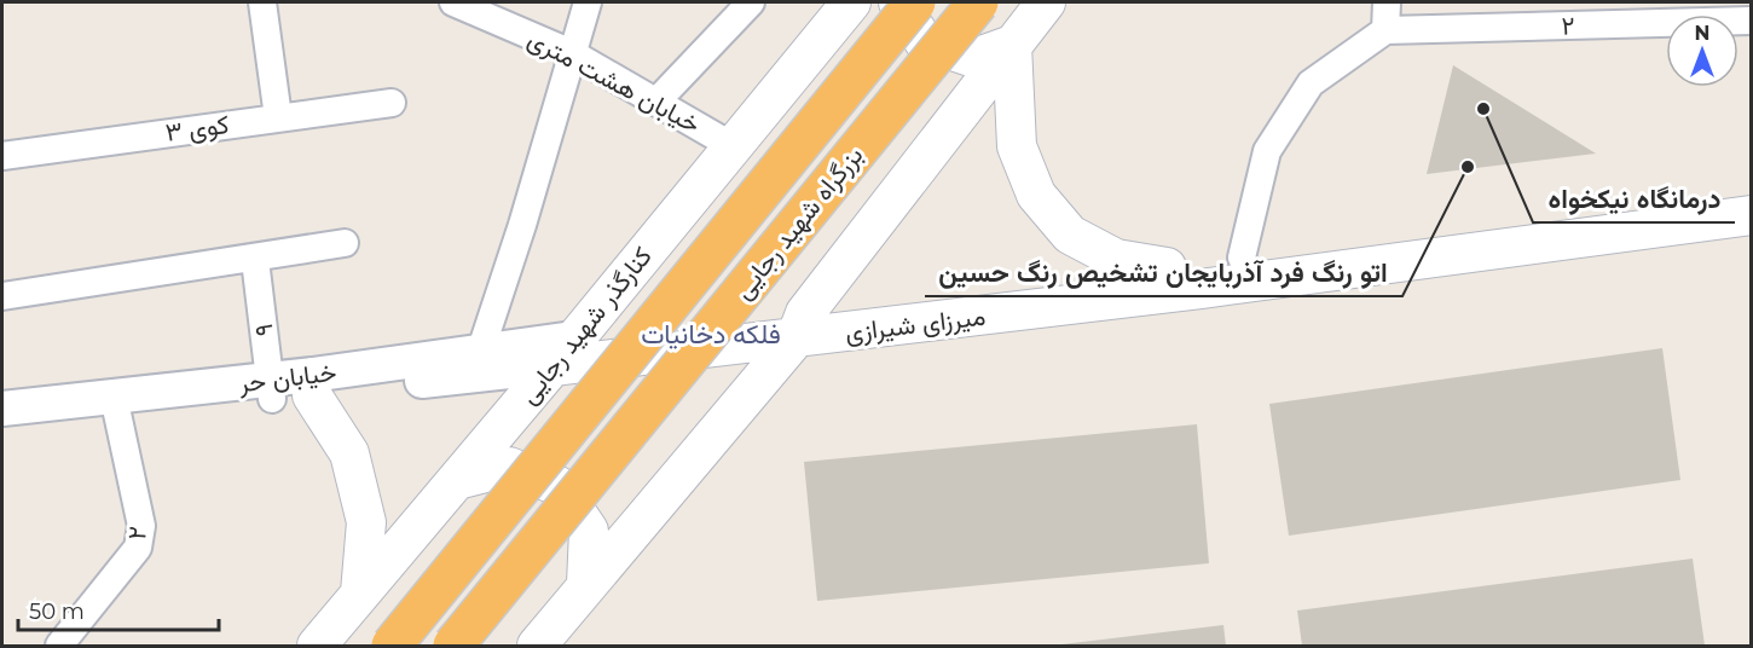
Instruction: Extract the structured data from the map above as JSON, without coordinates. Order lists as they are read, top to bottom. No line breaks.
{"streets":{"highway":["بزرگراه شهید رجایی"],"main road":["میرزای شیرازی","کنارگذر شهید رجایی"],"street":["۲","خیابان هشت متری","کوی ۳","۹","خیابان حر"]},"crossings":[["۲","خیابان حر"],["خیابان هشت متری","کنارگذر شهید رجایی"],["میرزای شیرازی","کنارگذر شهید رجایی"],["میرزای شیرازی","خیابان حر"],["کنارگذر شهید رجایی","خیابان حر"],["۹","خیابان حر"]],"districts":["فلکه دخانیات"],"places":["درمانگاه نیکخواه","اتو رنگ فرد آذربایجان تشخیص رنگ حسین"],"scale_bar":"50 m","north":"top"}
